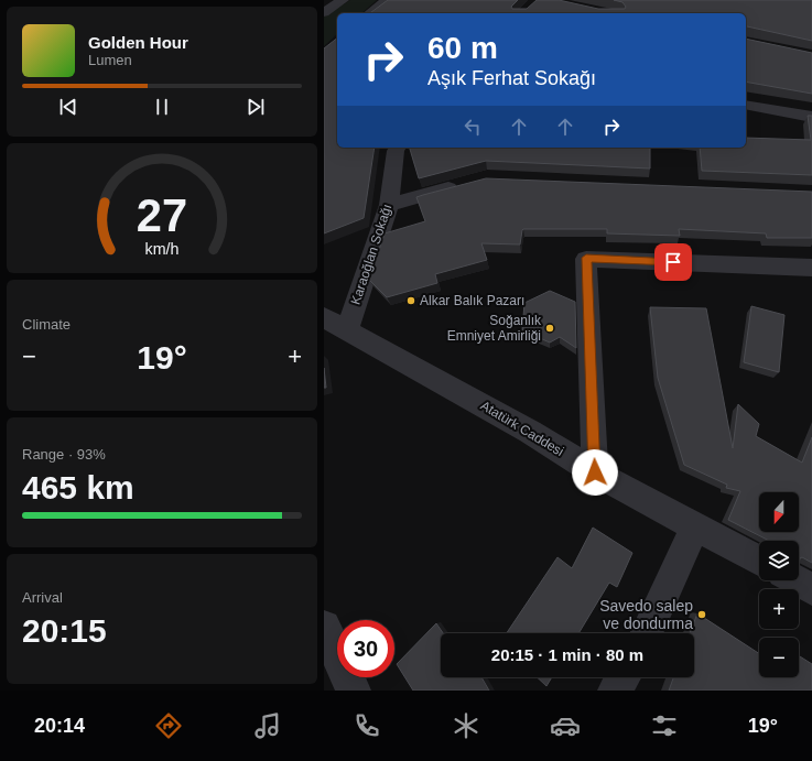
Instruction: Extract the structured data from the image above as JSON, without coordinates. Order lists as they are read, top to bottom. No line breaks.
{"streets":{"street":["Karaoğlan Sokağı","Atatürk Caddesi"]},"crossings":[["Karaoğlan Sokağı","Atatürk Caddesi"]],"places":["Alkar Balık Pazarı","Soğanlık Emniyet Amirliği","Savedo salep ve dondurma"],"north":"bottom","page":{"turn":["60 m","Aşık Ferhat Sokağı"],"song":["Golden Hour","Lumen"],"tile":["Climate",["Range · 93%","465 km"],["Arrival","20:15"]],"heat":["−","19°","+"],"map_buttons":["+","−"],"limit":"30","trip":"20:15 · 1 min · 80 m","tabs":["20:14","19°"],"gauge":["27","km/h"]}}
